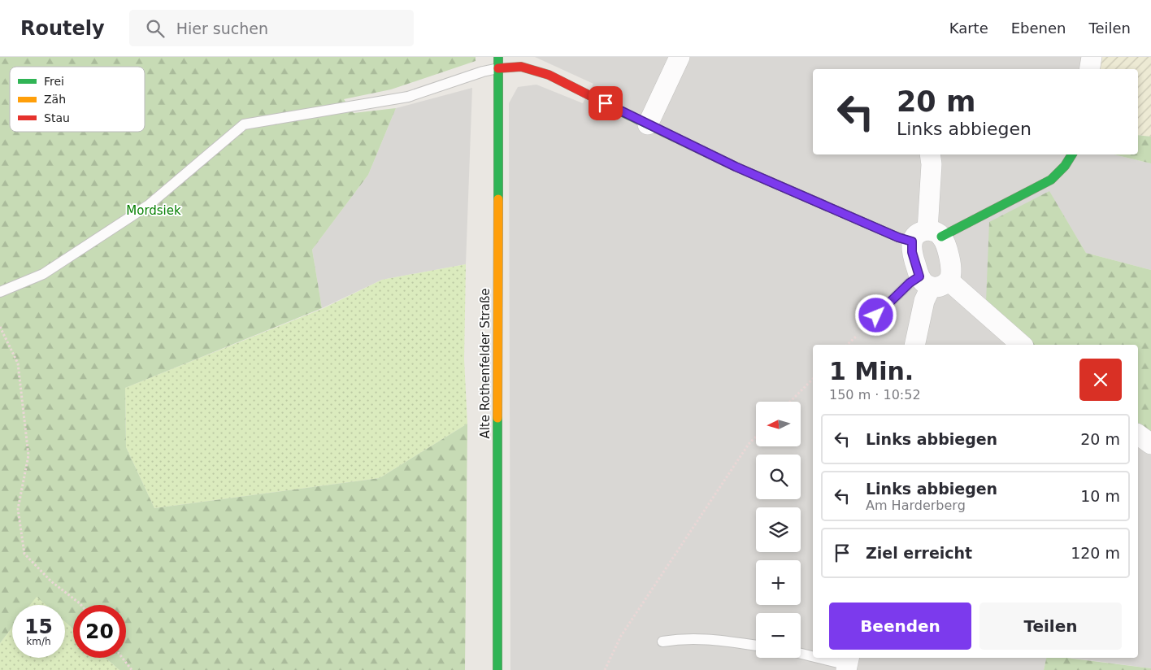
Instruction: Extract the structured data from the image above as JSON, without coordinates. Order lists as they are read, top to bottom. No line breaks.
{"streets":{"street":["Alte Rothenfelder Straße"]},"parks":["Mordsiek"],"legend":["Frei","Zäh","Stau"],"north":"left","page":{"header":"Routely","search":"Hier suchen","nav":["Karte","Ebenen","Teilen"],"turn":["20 m","Links abbiegen"],"heading":["1 Min.","150 m · 10:52"],"map_buttons":["+","−"],"list":[{"name":"Links abbiegen","value":"20 m"},{"name":"Links abbiegen","note":"Am Harderberg","value":"10 m"},{"name":"Ziel erreicht","value":"120 m"}],"buttons":["Beenden","Teilen"],"speed":"15 km/h","limit":"20"}}
